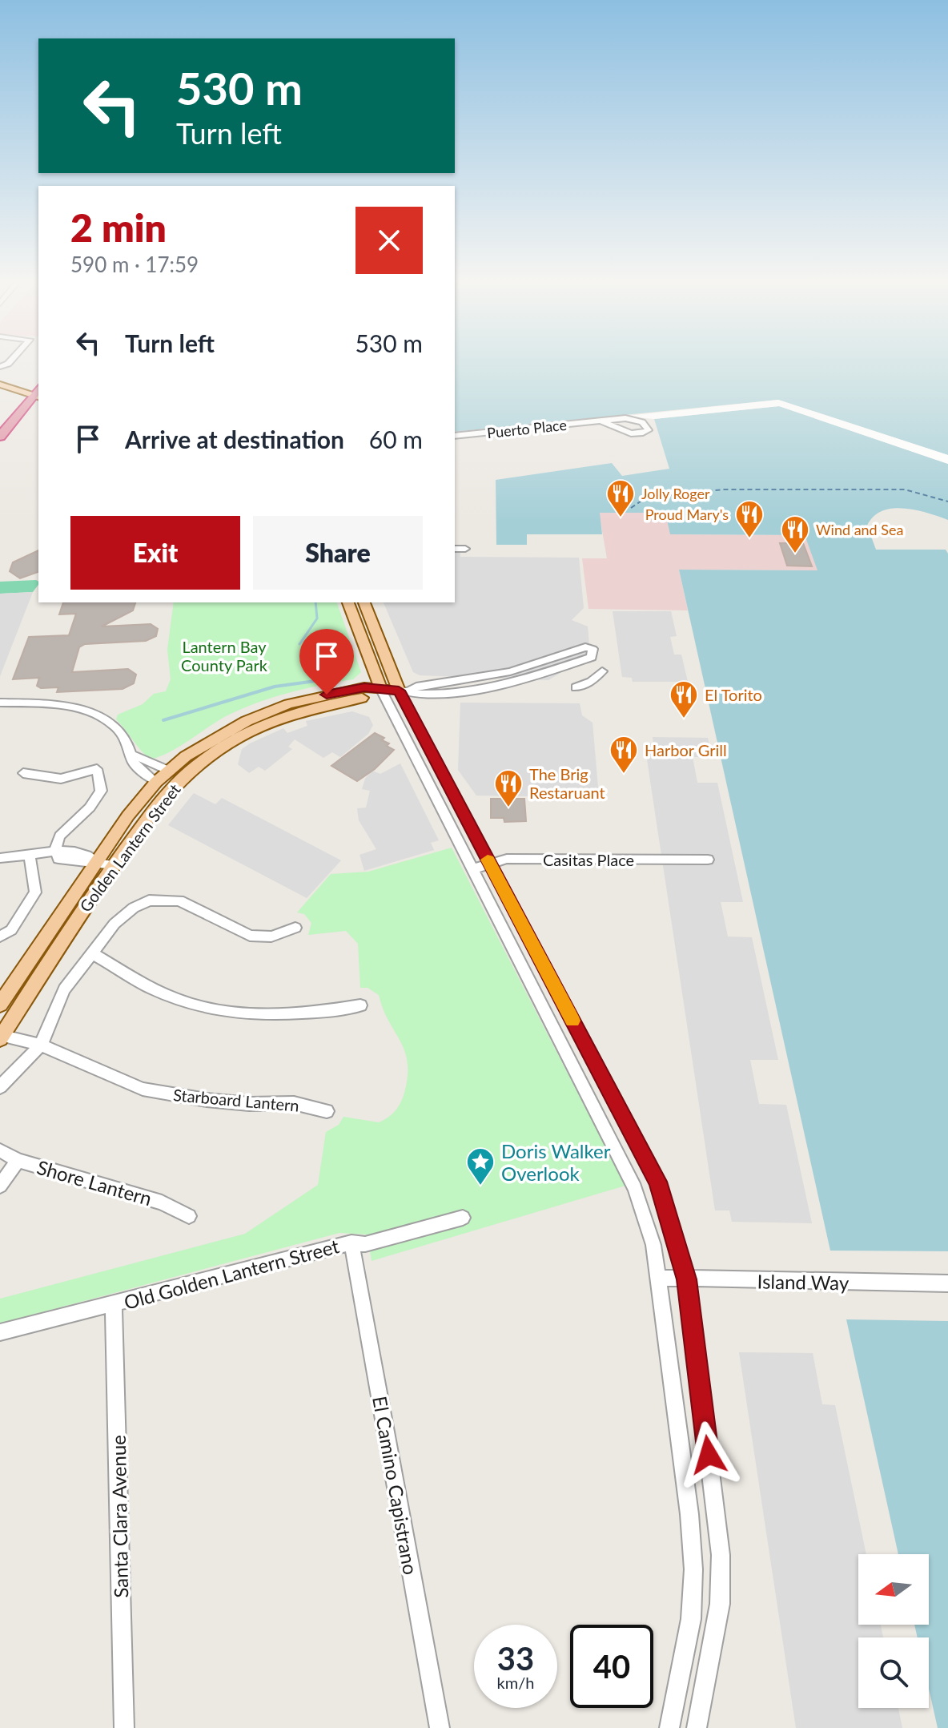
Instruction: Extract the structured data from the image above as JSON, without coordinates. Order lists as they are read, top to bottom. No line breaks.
{"streets":{"main road":["Golden Lantern Street"],"street":["Puerto Place","Casitas Place","Starboard Lantern","Shore Lantern","Old Golden Lantern Street","Island Way","El Camino Capistrano","Santa Clara Avenue"]},"crossings":[["Golden Lantern Street","Starboard Lantern"],["Old Golden Lantern Street","El Camino Capistrano"],["Old Golden Lantern Street","Santa Clara Avenue"]],"parks":["Lantern Bay County Park"],"places":{"restaurant":["Jolly Roger","Proud Mary's","Wind and Sea","El Torito","Harbor Grill","The Brig Restaruant"],"place":["Doris Walker Overlook"]},"north":"left","page":{"turn":["530 m","Turn left"],"heading":["2 min","590 m · 17:59"],"list":[{"name":"Turn left","value":"530 m"},{"name":"Arrive at destination","value":"60 m"}],"buttons":["Exit","Share"],"speed":"33 km/h","limit":"40"}}
